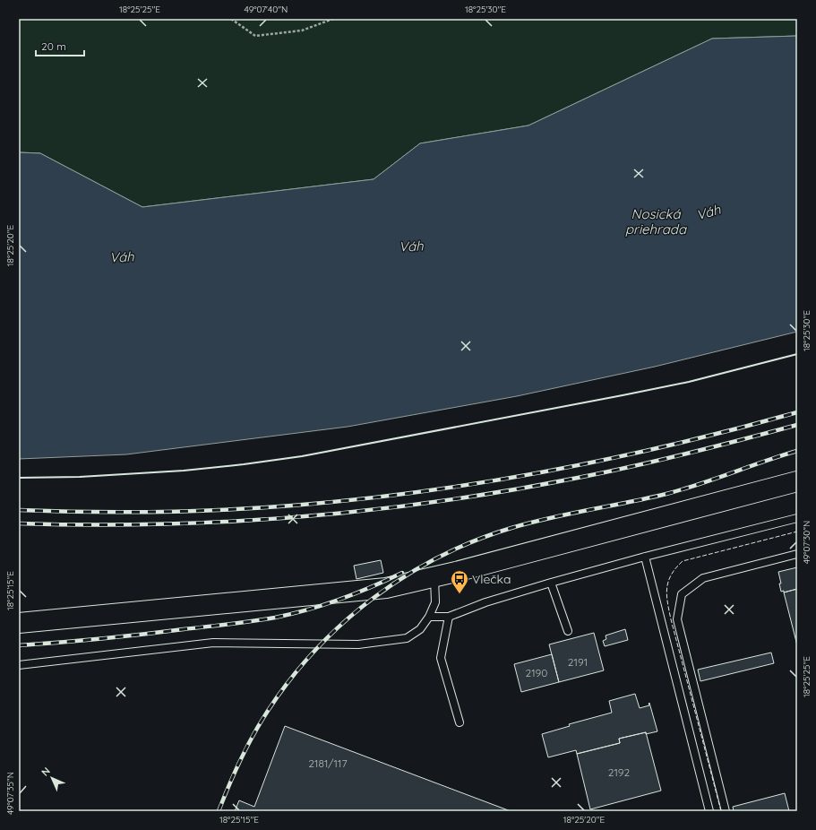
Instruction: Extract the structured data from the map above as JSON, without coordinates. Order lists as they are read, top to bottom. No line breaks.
{"water":["Váh","Nosická priehrada"],"places":{"bus stop":["Vlečka"]},"house_numbers":["2191","2190","2181/117","2192"],"scale_bar":"20 m","north":"top left","coordinates":["18°25'25\"E","49°07'40\"N","18°25'30\"E","18°25'20\"E","49°07'30\"N","18°25'15\"E","49°07'35\"N"]}
